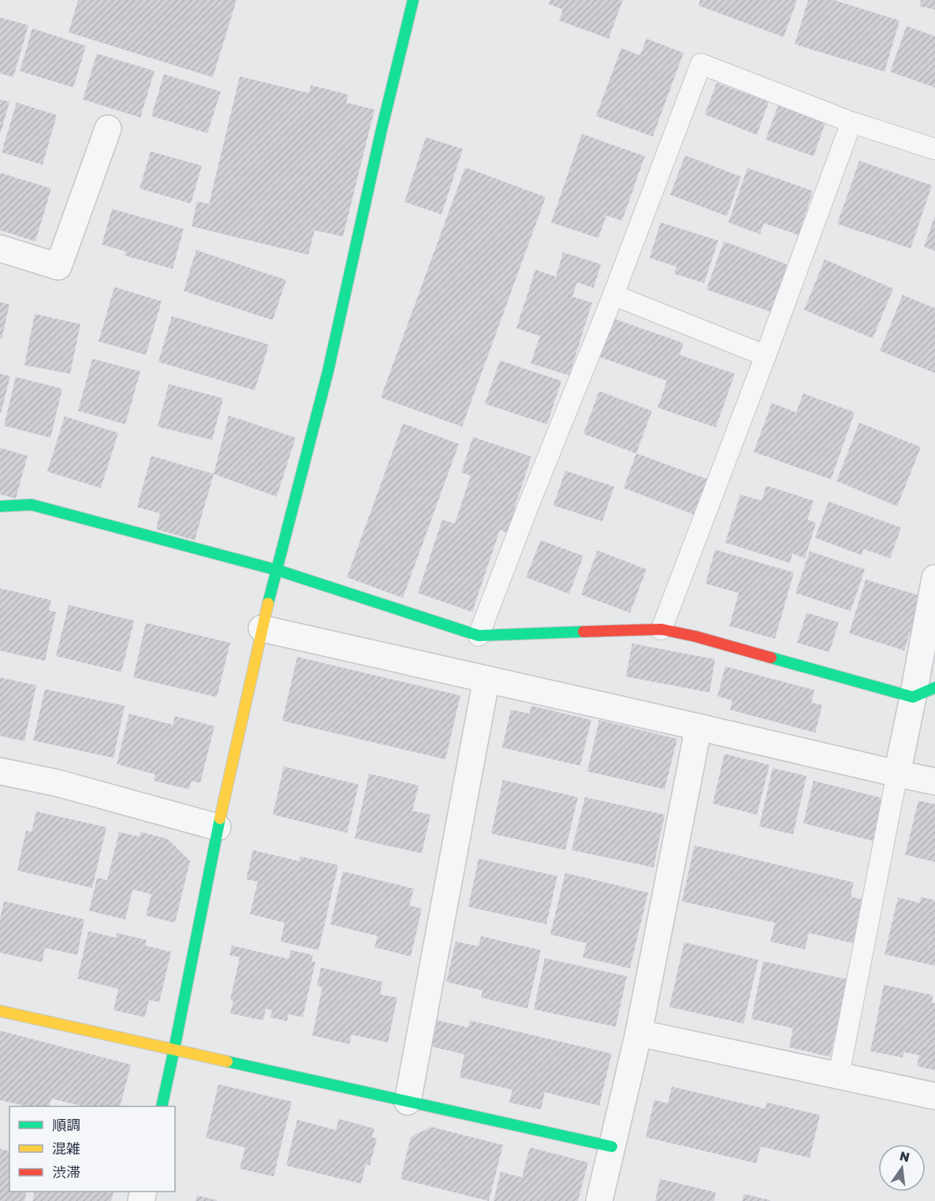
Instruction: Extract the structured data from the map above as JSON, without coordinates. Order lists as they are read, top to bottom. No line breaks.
{"legend":["順調","混雑","渋滞"],"north":"top"}
